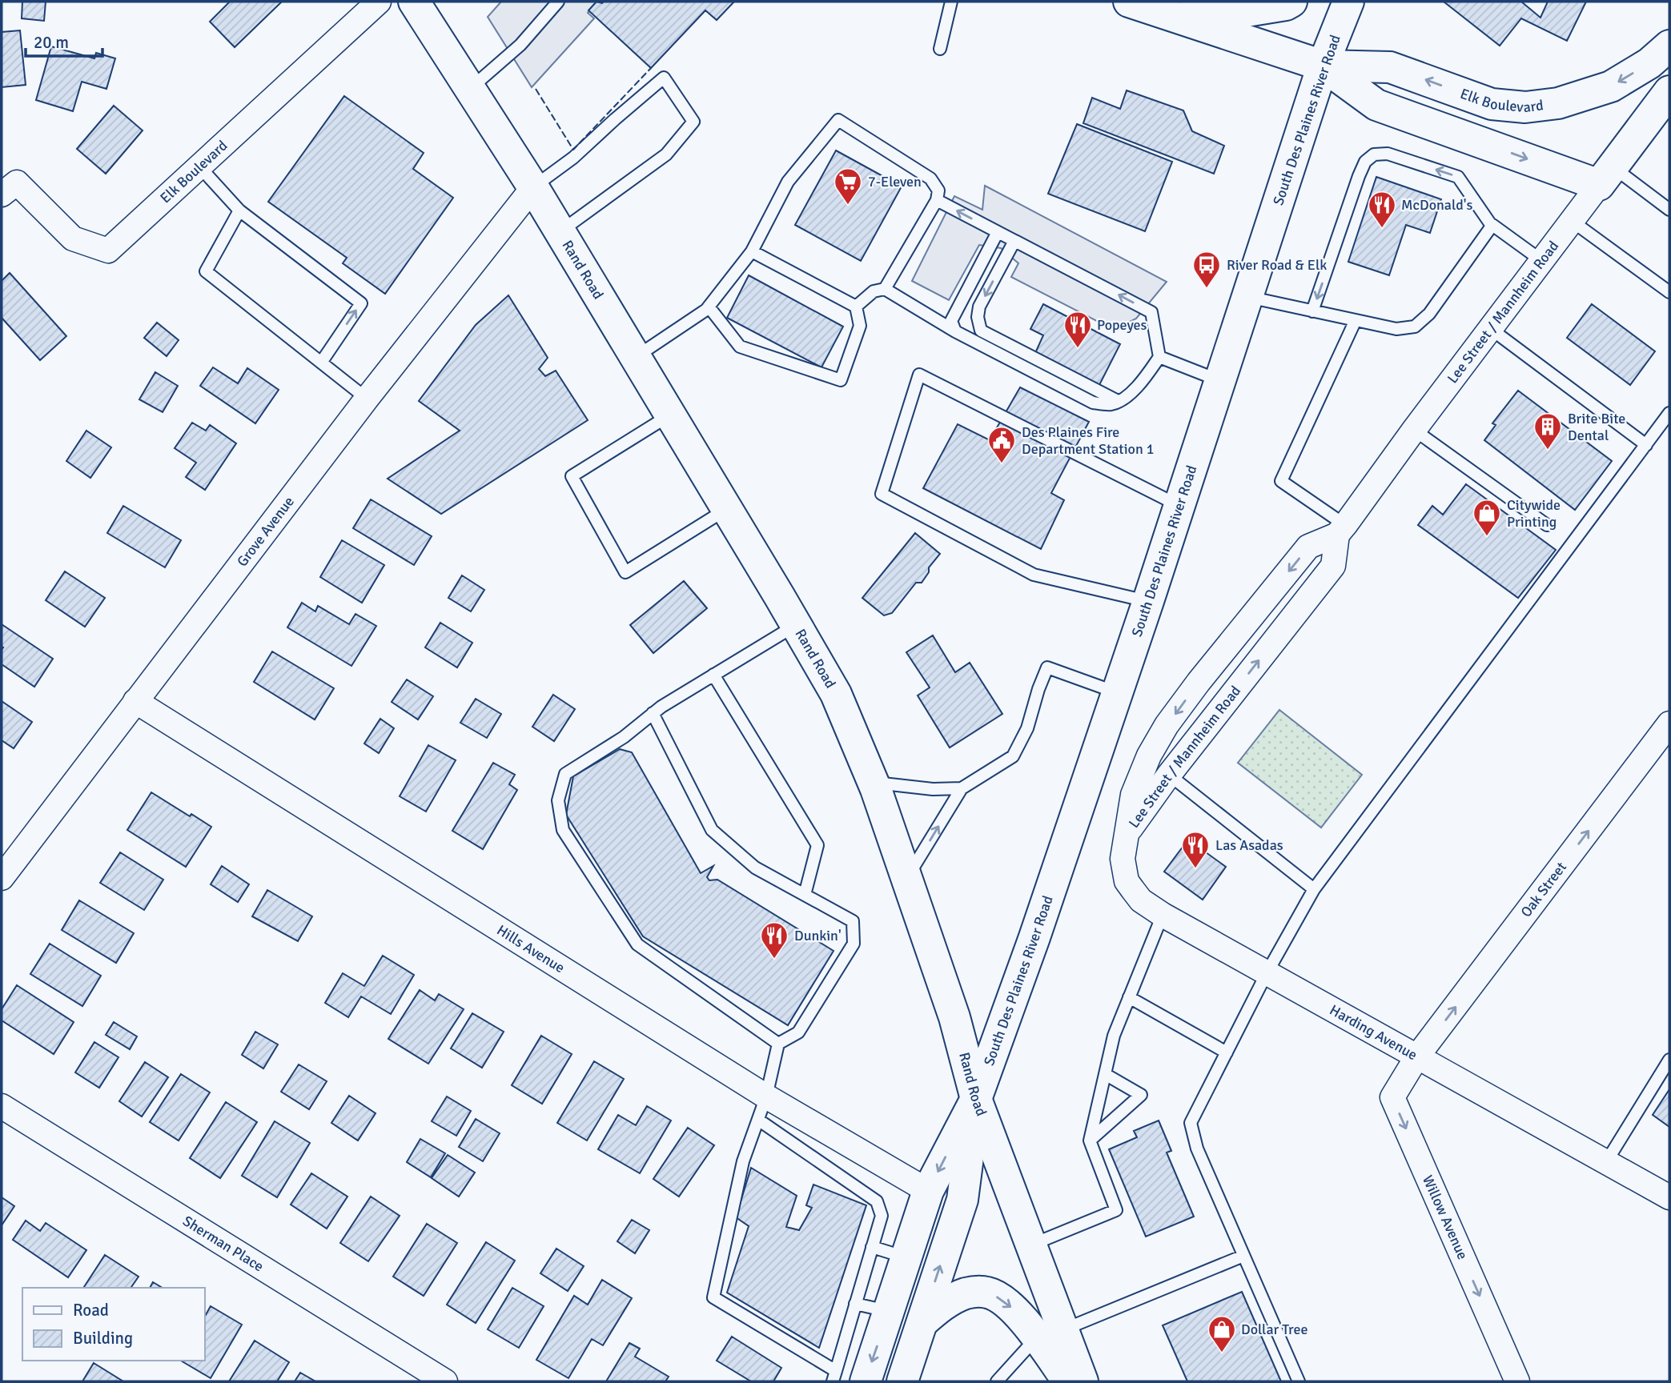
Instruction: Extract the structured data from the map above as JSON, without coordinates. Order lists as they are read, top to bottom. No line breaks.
{"streets":{"main road":["Elk Boulevard","South Des Plaines River Road","Rand Road","Lee Street / Mannheim Road"],"street":["Grove Avenue","Oak Street","Hills Avenue","Harding Avenue","Willow Avenue","Sherman Place"]},"crossings":[["Elk Boulevard","South Des Plaines River Road"],["Elk Boulevard","Lee Street / Mannheim Road"],["South Des Plaines River Road","Rand Road"],["South Des Plaines River Road","Hills Avenue"],["Rand Road","Grove Avenue"],["Lee Street / Mannheim Road","Harding Avenue"],["Grove Avenue","Hills Avenue"],["Oak Street","Harding Avenue"],["Oak Street","Willow Avenue"],["Harding Avenue","Willow Avenue"]],"one_way":["Oak Street","Willow Avenue"],"places":{"supermarket":["7-Eleven"],"restaurant":["McDonald's","Popeyes","Las Asadas","Dunkin'"],"bus stop":["River Road & Elk"],"building":["Brite Bite Dental"],"public building":["Des Plaines Fire Department Station 1"],"shop":["Citywide Printing","Dollar Tree"]},"legend":["Road","Building"],"scale_bar":"20 m"}
